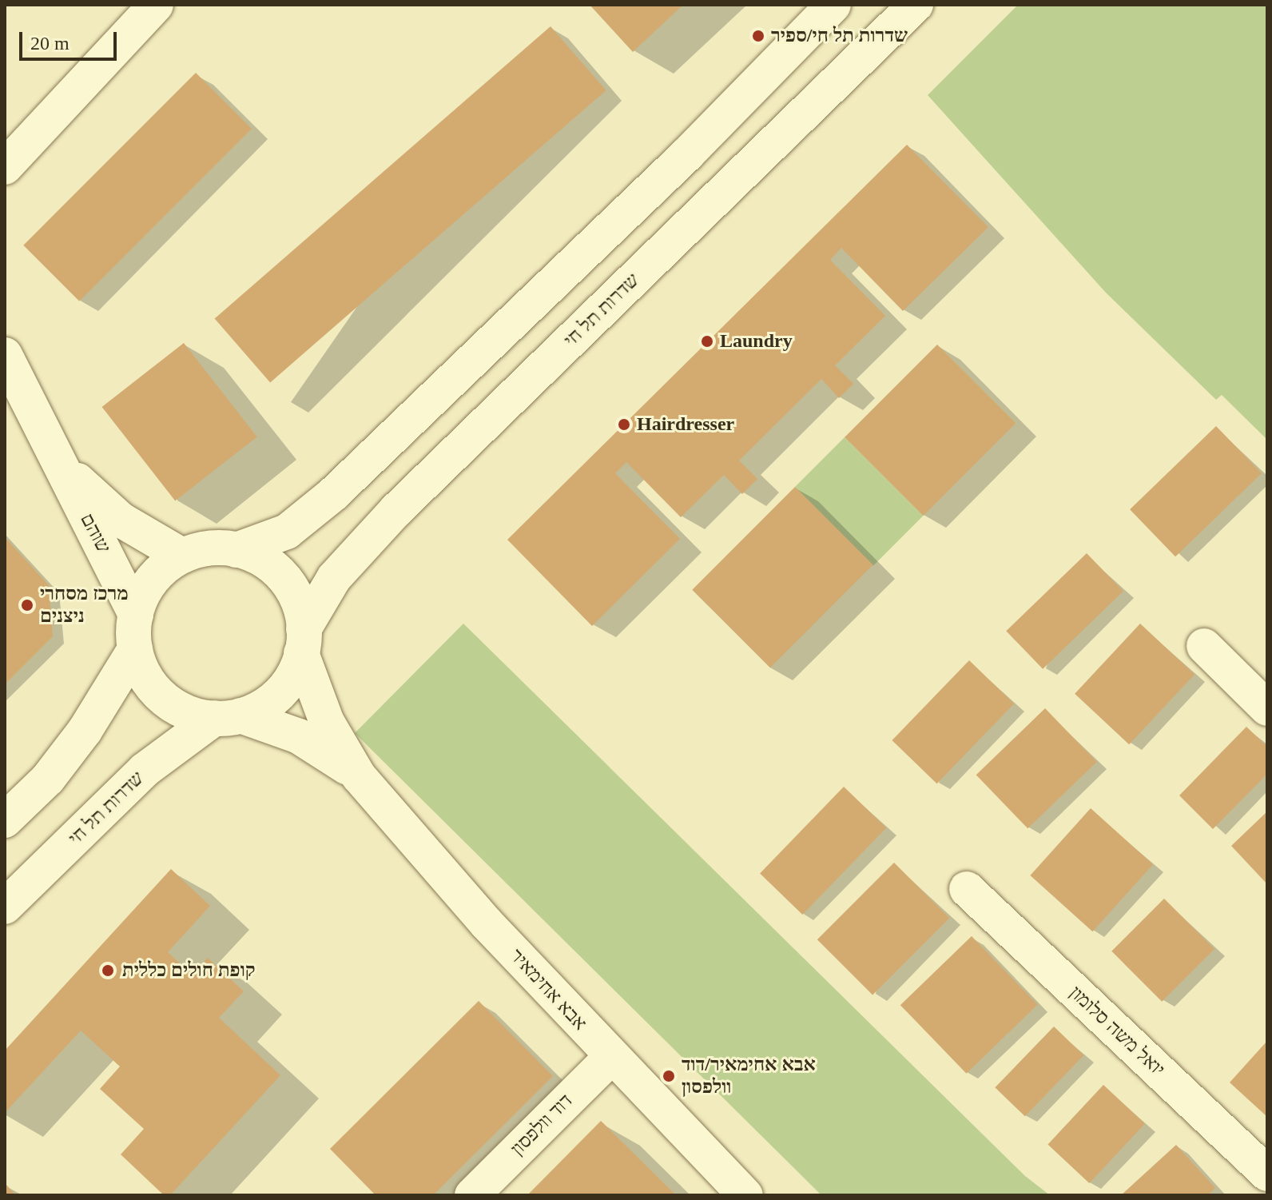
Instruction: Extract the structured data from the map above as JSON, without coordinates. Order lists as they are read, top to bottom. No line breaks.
{"streets":{"main road":["שדרות תל חי","שוהם","אבא אחימאיר","יואל משה סלומון","דוד וולפסון"]},"crossings":[["שדרות תל חי","שוהם"],["שדרות תל חי","אבא אחימאיר"],["שוהם","אבא אחימאיר"],["אבא אחימאיר","דוד וולפסון"]],"places":["שדרות תל חי/ספיר","Laundry","Hairdresser","מרכז מסחרי ניצנים","קופת חולים כללית","אבא אחימאיר/דוד וולפסון"],"scale_bar":"20 m"}
